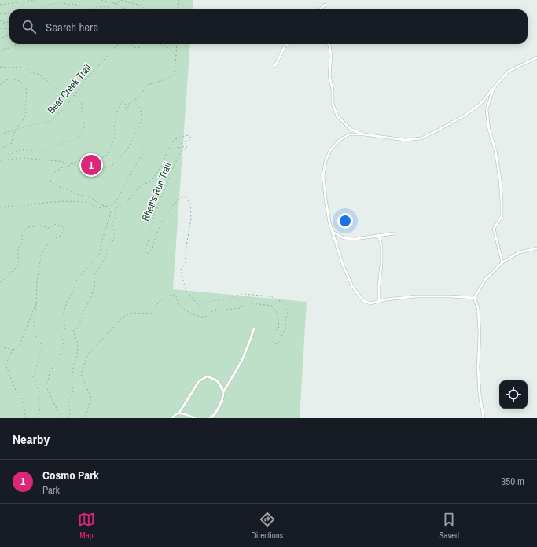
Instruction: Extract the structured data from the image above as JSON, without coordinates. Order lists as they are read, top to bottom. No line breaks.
{"streets":{"path":["Bear Creek Trail","Rhett's Run Trail"]},"page":{"search":"Search here","pins":"1","heading":"Nearby","list":[{"mark":"1","name":"Cosmo Park","note":"Park","value":"350 m"}],"nav":["Map","Directions","Saved"]}}
